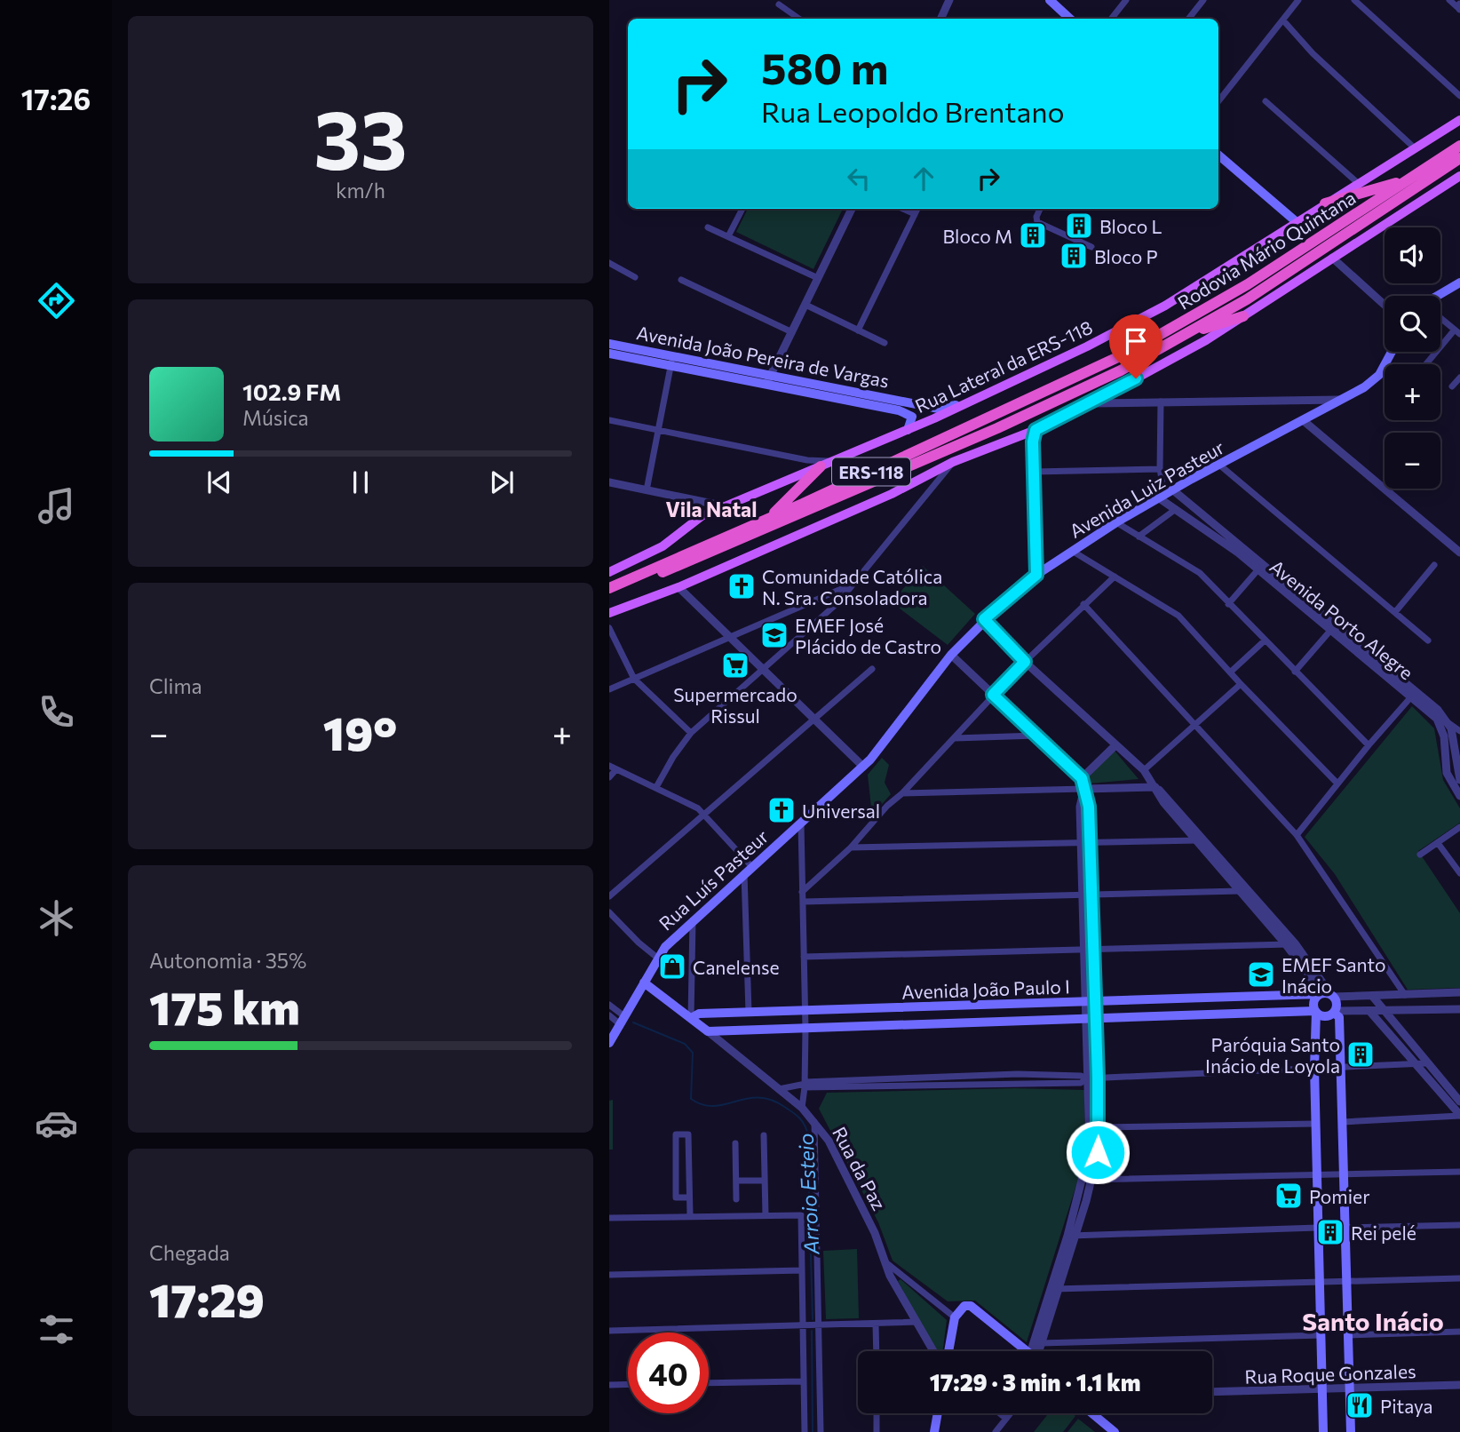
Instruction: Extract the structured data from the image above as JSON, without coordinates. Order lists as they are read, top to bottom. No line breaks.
{"streets":{"highway":["Rodovia Mário Quintana","ERS-118"],"main road":["Avenida João Pereira de Vargas","Rua Lateral da ERS-118","Avenida Luiz Pasteur","Rua Luís Pasteur","Avenida João Paulo I","Rua da Paz"],"street":["Avenida Porto Alegre","Rua Roque Gonzales"]},"crossings":[["Avenida João Pereira de Vargas","Rua Lateral da ERS-118"],["Avenida Luiz Pasteur","Avenida Porto Alegre"],["Avenida Luiz Pasteur","Rua Luís Pasteur"],["Rua Luís Pasteur","Rua da Paz"],["Avenida João Paulo I","Rua da Paz"]],"districts":["Vila Natal","Santo Inácio"],"water":["Arroio Esteio"],"places":{"building":["Bloco L","Bloco M","Bloco P","Paróquia Santo Inácio de Loyola","Rei pelé"],"church":["Comunidade Católica N. Sra. Consoladora","Universal"],"school or university":["EMEF José Plácido de Castro","EMEF Santo Inácio"],"supermarket":["Supermercado Rissul","Pomier"],"shop":["Canelense"],"restaurant":["Pitaya"]},"page":{"tabs":"17:26","tile":[["33","km/h"],"Clima",["Autonomia · 35%","175 km"],["Chegada","17:29"]],"turn":["580 m","Rua Leopoldo Brentano"],"map_buttons":["+","−"],"song":["102.9 FM","Música"],"heat":["−","19°","+"],"limit":"40","trip":"17:29 · 3 min · 1.1 km"}}
